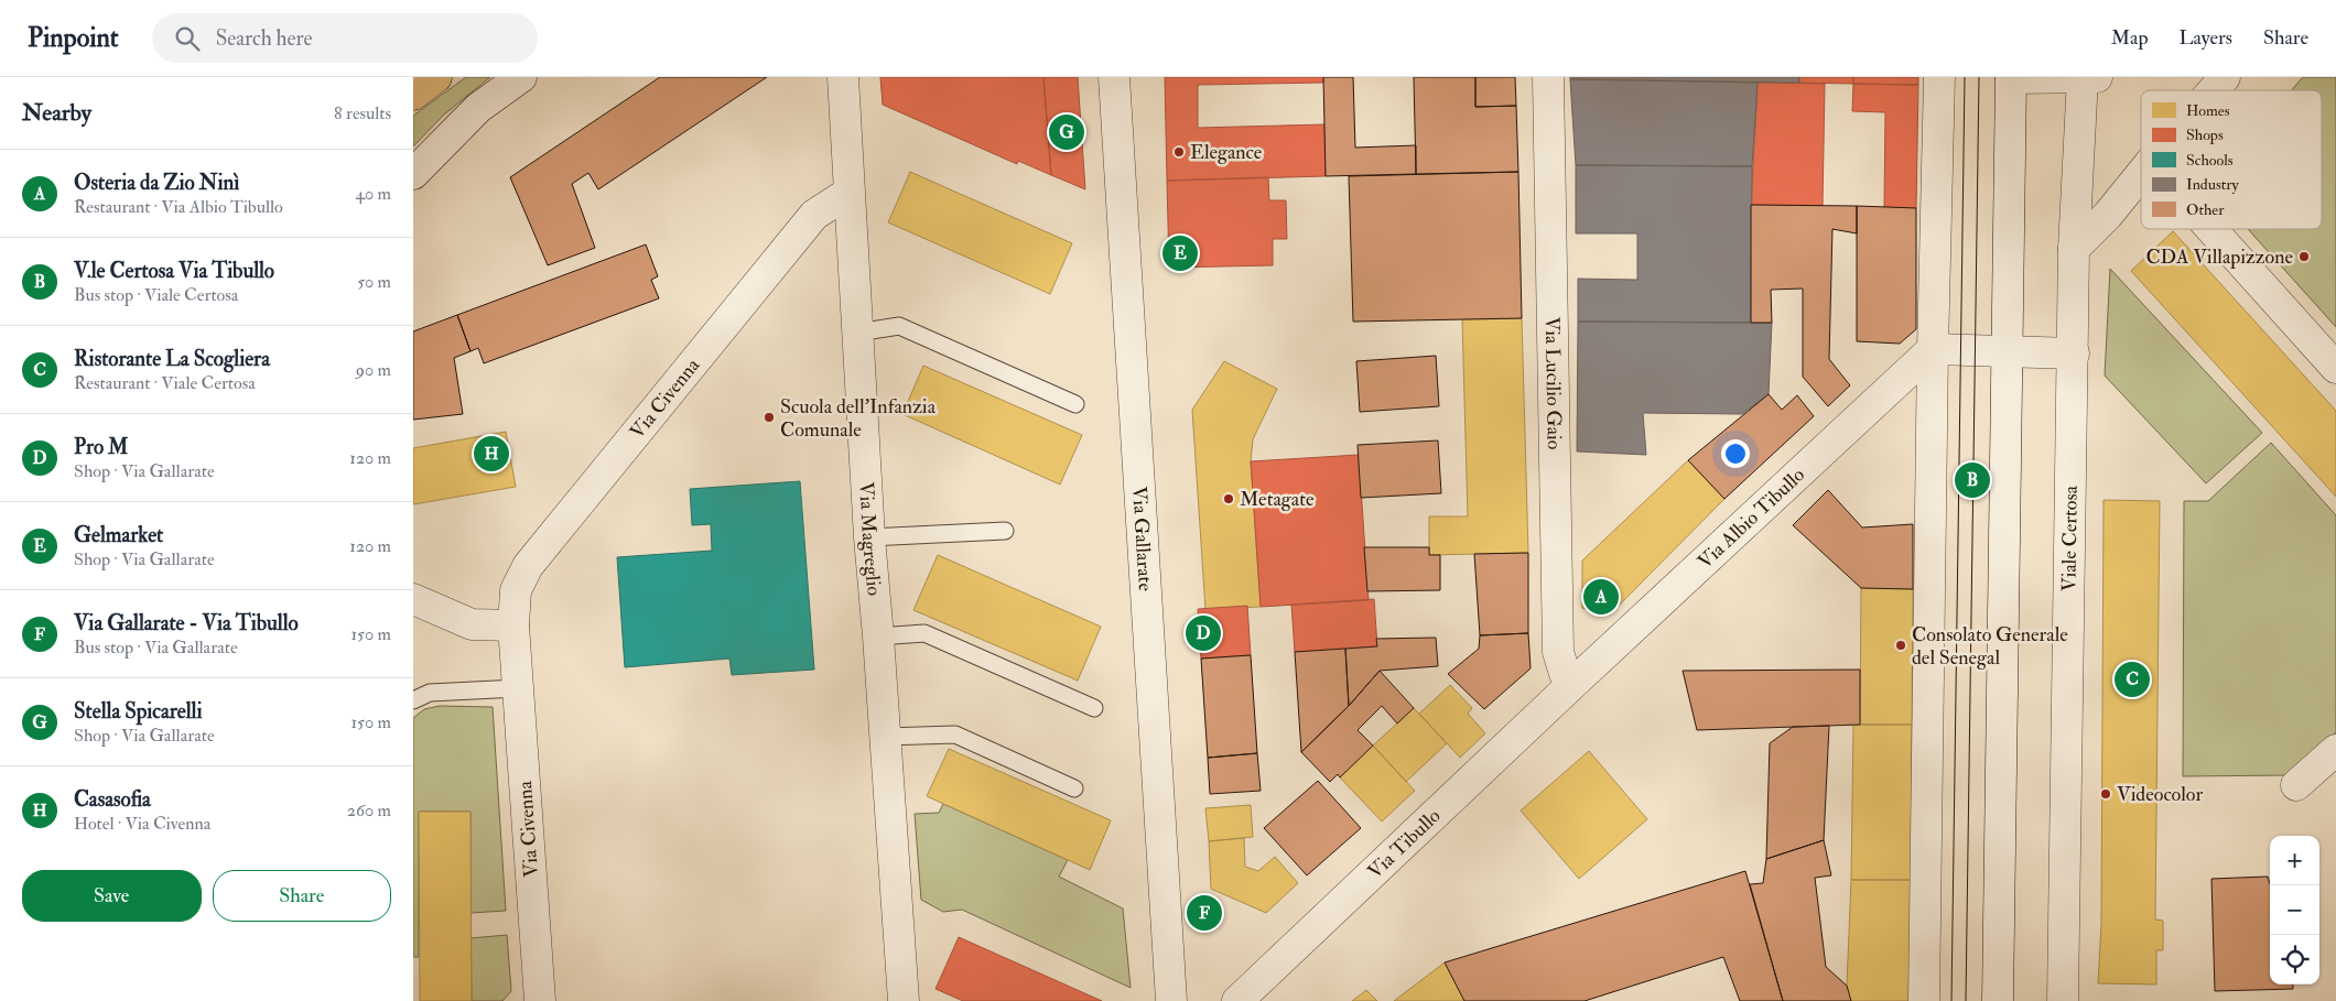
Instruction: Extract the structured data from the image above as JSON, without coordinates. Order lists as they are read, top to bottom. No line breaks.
{"streets":{"street":["Via Lucilio Gaio","Via Civenna","Via Albio Tibullo","Viale Certosa","Via Magreglio","Via Gallarate","Via Tibullo"]},"crossings":[["Via Lucilio Gaio","Via Albio Tibullo"],["Via Lucilio Gaio","Via Tibullo"],["Via Civenna","Via Magreglio"],["Via Albio Tibullo","Via Tibullo"]],"places":["Elegance","CDA Villapizzone","Scuola dell'Infanzia Comunale","Metagate","Consolato Generale del Senegal","Videocolor"],"legend":["Homes","Shops","Schools","Industry","Other"],"page":{"header":"Pinpoint","search":"Search here","nav":["Map","Layers","Share"],"heading":["Nearby","8 results"],"pins":["G","E","H","B","A","D","C","F"],"list":[{"mark":"A","name":"Osteria da Zio Ninì","note":"Restaurant · Via Albio Tibullo","value":"40 m"},{"mark":"B","name":"V.le Certosa Via Tibullo","note":"Bus stop · Viale Certosa","value":"50 m"},{"mark":"C","name":"Ristorante La Scogliera","note":"Restaurant · Viale Certosa","value":"90 m"},{"mark":"D","name":"Pro M","note":"Shop · Via Gallarate","value":"120 m"},{"mark":"E","name":"Gelmarket","note":"Shop · Via Gallarate","value":"120 m"},{"mark":"F","name":"Via Gallarate - Via Tibullo","note":"Bus stop · Via Gallarate","value":"150 m"},{"mark":"G","name":"Stella Spicarelli","note":"Shop · Via Gallarate","value":"150 m"},{"mark":"H","name":"Casasofia","note":"Hotel · Via Civenna","value":"260 m"}],"map_buttons":["+","−"],"buttons":["Save","Share"]}}
